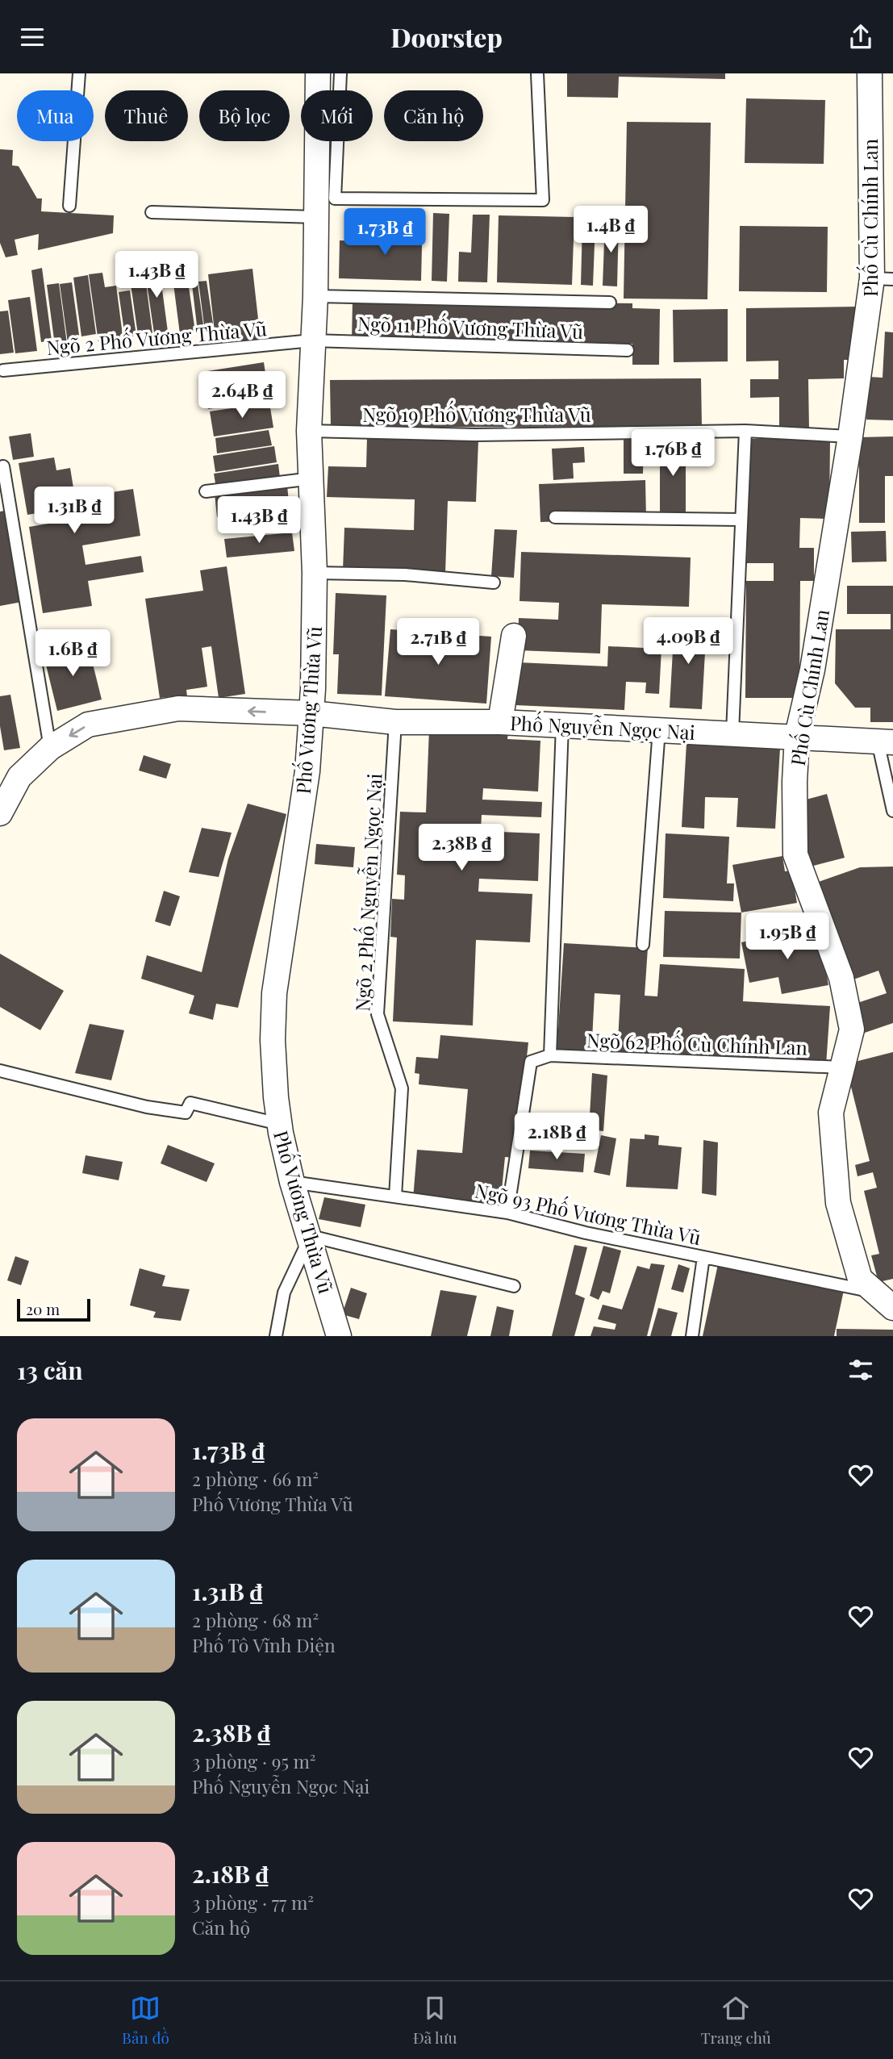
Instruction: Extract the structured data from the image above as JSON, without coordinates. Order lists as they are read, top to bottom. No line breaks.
{"streets":{"street":["Phố Cù Chính Lan","Phố Vương Thừa Vũ","Phố Nguyễn Ngọc Nại"],"lane":["Ngõ 11 Phố Vương Thừa Vũ","Ngõ 2 Phố Vương Thừa Vũ","Ngõ 19 Phố Vương Thừa Vũ","Ngõ 2 Phố Nguyễn Ngọc Nại","Ngõ 62 Phố Cù Chính Lan","Ngõ 93 Phố Vương Thừa Vũ"]},"crossings":[["Phố Cù Chính Lan","Ngõ 19 Phố Vương Thừa Vũ"],["Phố Cù Chính Lan","Phố Nguyễn Ngọc Nại"],["Phố Cù Chính Lan","Ngõ 62 Phố Cù Chính Lan"],["Phố Cù Chính Lan","Ngõ 93 Phố Vương Thừa Vũ"],["Ngõ 11 Phố Vương Thừa Vũ","Ngõ 2 Phố Vương Thừa Vũ"],["Ngõ 11 Phố Vương Thừa Vũ","Phố Vương Thừa Vũ"],["Ngõ 2 Phố Vương Thừa Vũ","Phố Vương Thừa Vũ"],["Ngõ 19 Phố Vương Thừa Vũ","Phố Vương Thừa Vũ"],["Phố Vương Thừa Vũ","Phố Nguyễn Ngọc Nại"],["Phố Vương Thừa Vũ","Ngõ 93 Phố Vương Thừa Vũ"],["Phố Nguyễn Ngọc Nại","Ngõ 2 Phố Nguyễn Ngọc Nại"],["Ngõ 2 Phố Nguyễn Ngọc Nại","Ngõ 93 Phố Vương Thừa Vũ"]],"scale_bar":"20 m","page":{"header":"Doorstep","chip":["Mua","Thuê","Bộ lọc","Mới","Căn hộ"],"price":["1.4B ₫","1.73B ₫","1.43B ₫","2.64B ₫","1.76B ₫","1.31B ₫","1.43B ₫","4.09B ₫","2.71B ₫","1.6B ₫","2.38B ₫","1.95B ₫","2.18B ₫"],"scale":"20 m","heading":"13 căn","list":[{"name":"1.73B ₫","note":"2 phòng · 66 m² · Phố Vương Thừa Vũ"},{"name":"1.31B ₫","note":"2 phòng · 68 m² · Phố Tô Vĩnh Diện"},{"name":"2.38B ₫","note":"3 phòng · 95 m² · Phố Nguyễn Ngọc Nại"},{"name":"2.18B ₫","note":"3 phòng · 77 m² · Căn hộ"}],"tabs":["Bản đồ","Đã lưu","Trang chủ"]}}
